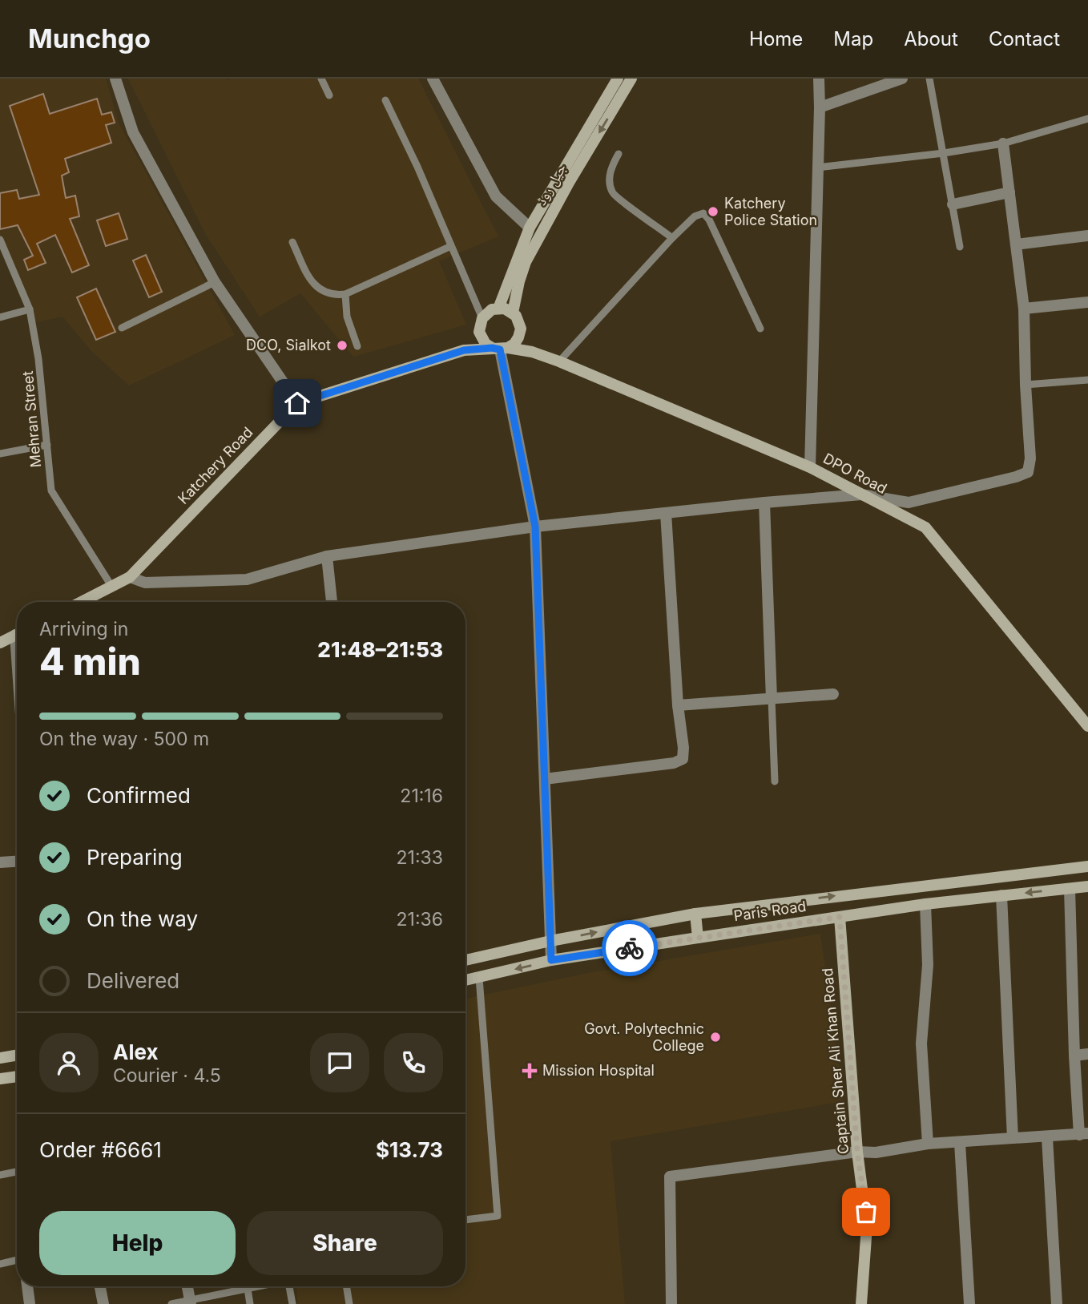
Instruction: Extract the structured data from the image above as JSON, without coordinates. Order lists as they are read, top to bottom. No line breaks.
{"streets":{"main road":["جیل روڈ","Katchery Road","DPO Road","Paris Road","Captain Sher Ali Khan Road"],"lane":["Mehran Street"]},"crossings":[["جیل روڈ","DPO Road"],["Mehran Street","Katchery Road"],["Katchery Road","DPO Road"],["Paris Road","Captain Sher Ali Khan Road"]],"places":{"other":["Katchery Police Station","DCO, Sialkot","Govt. Polytechnic College"],"health":["Mission Hospital"]},"page":{"header":"Munchgo","nav":["Home","Map","About","Contact"],"heading":["4 min","Arriving in","21:48–21:53"],"panel":["Alex","Courier · 4.5","Order #6661","$13.73"],"bar":"On the way · 500 m","list":[["Confirmed","21:16"],["Preparing","21:33"],["On the way","21:36"],"Delivered"],"buttons":["Help","Share"]}}
